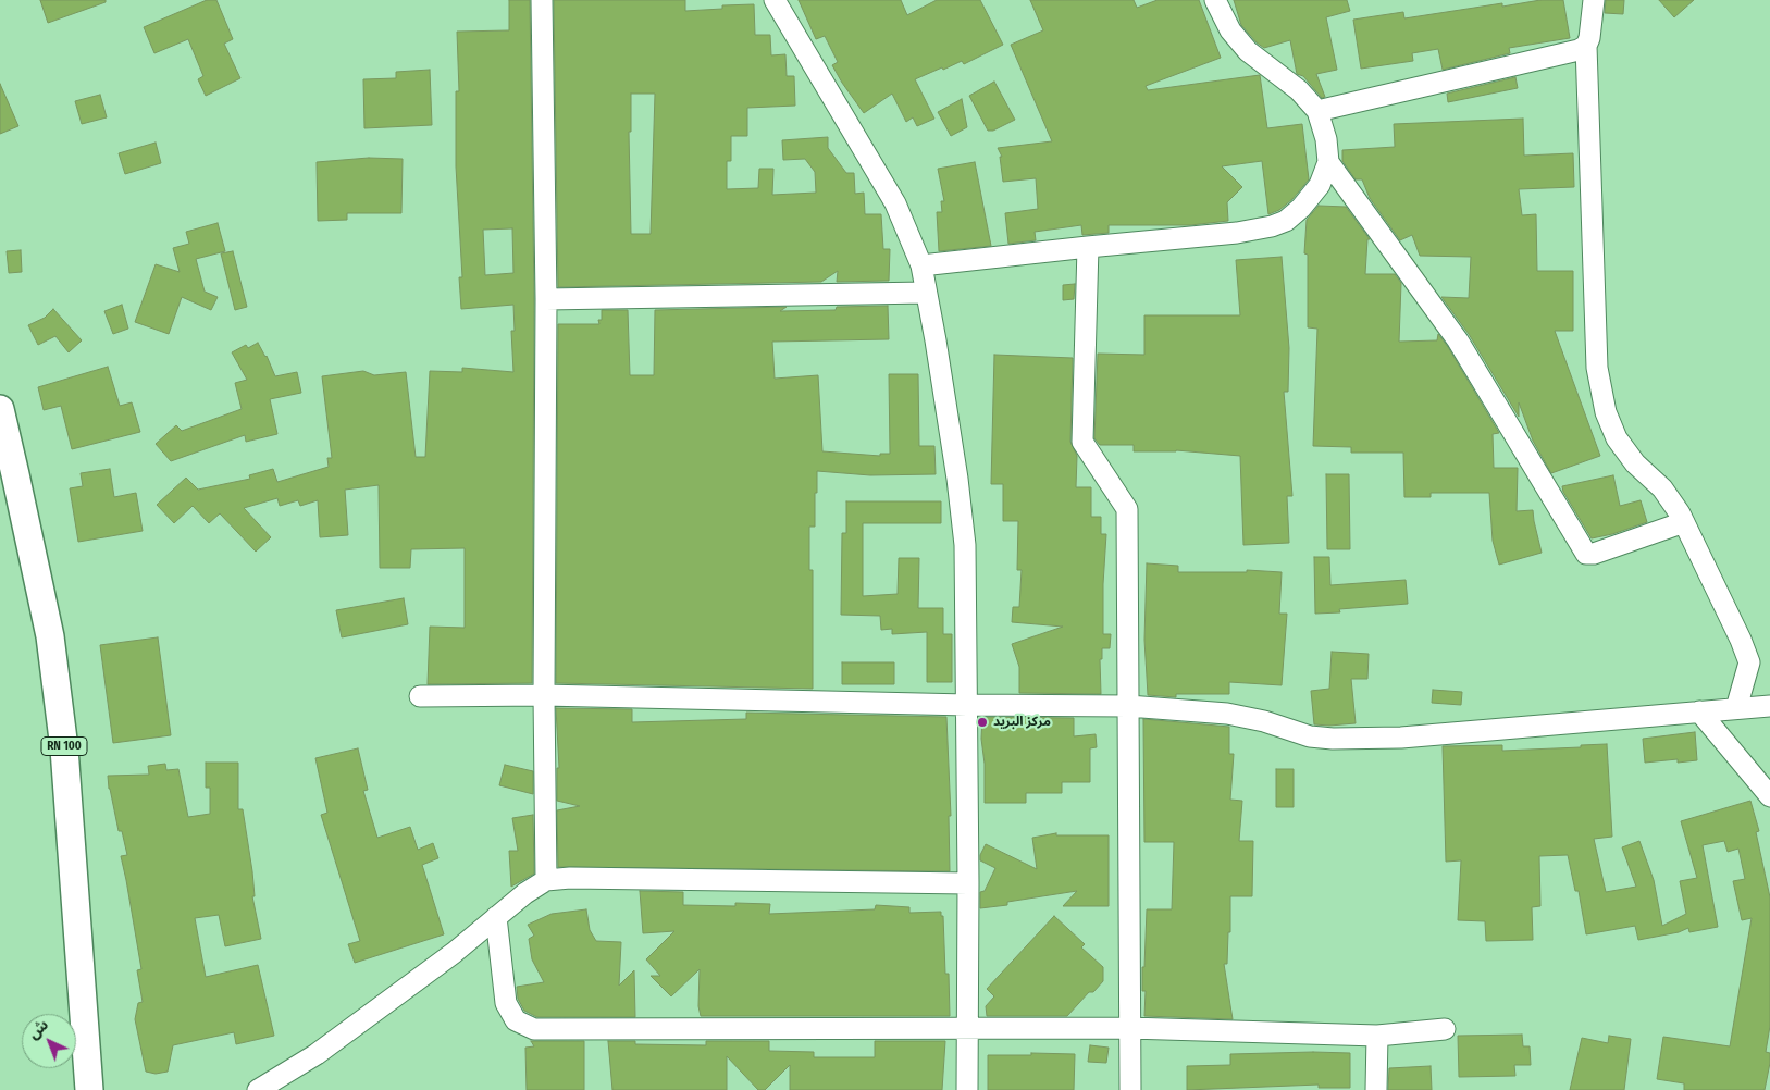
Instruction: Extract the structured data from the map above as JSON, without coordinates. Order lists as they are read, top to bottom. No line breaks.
{"streets":{"main road":["RN 100"]},"places":["مركز البريد"],"north":"top left"}
